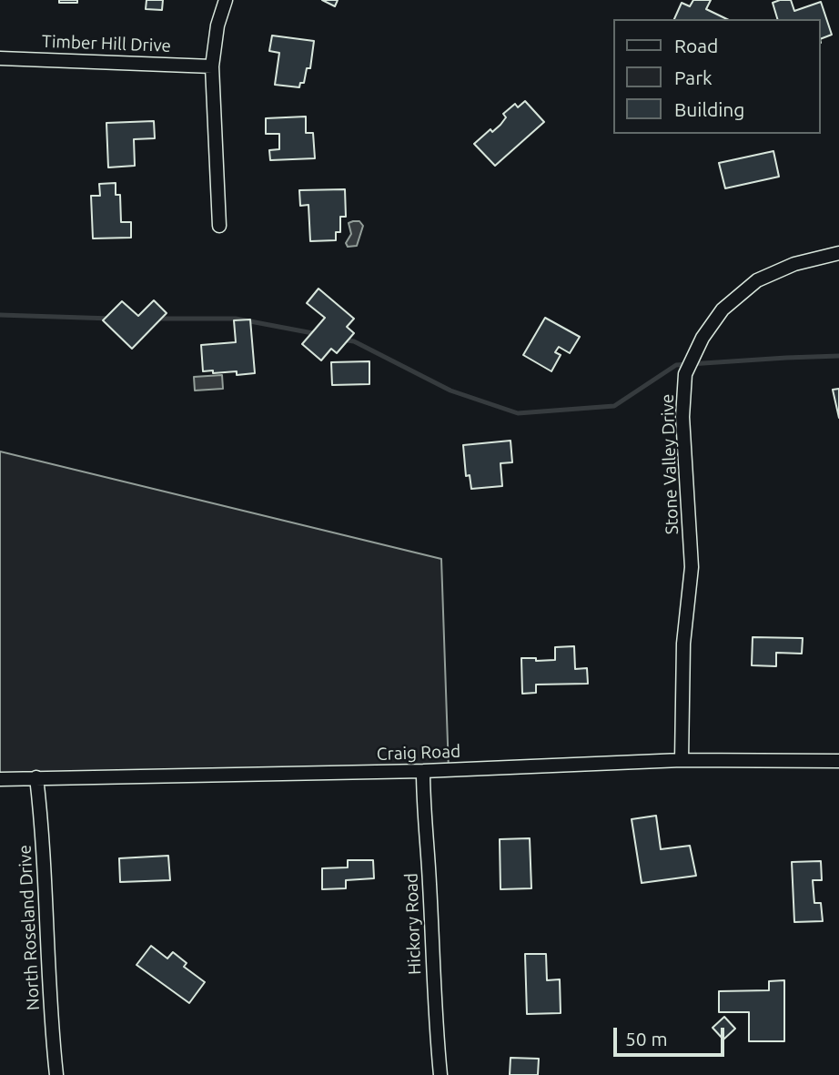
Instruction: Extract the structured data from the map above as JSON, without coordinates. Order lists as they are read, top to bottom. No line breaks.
{"streets":{"street":["Timber Hill Drive","Stone Valley Drive","Craig Road","Hickory Road","North Roseland Drive"]},"crossings":[["Stone Valley Drive","Craig Road"],["Craig Road","Hickory Road"],["Craig Road","North Roseland Drive"]],"legend":["Road","Park","Building"],"scale_bar":"50 m"}
